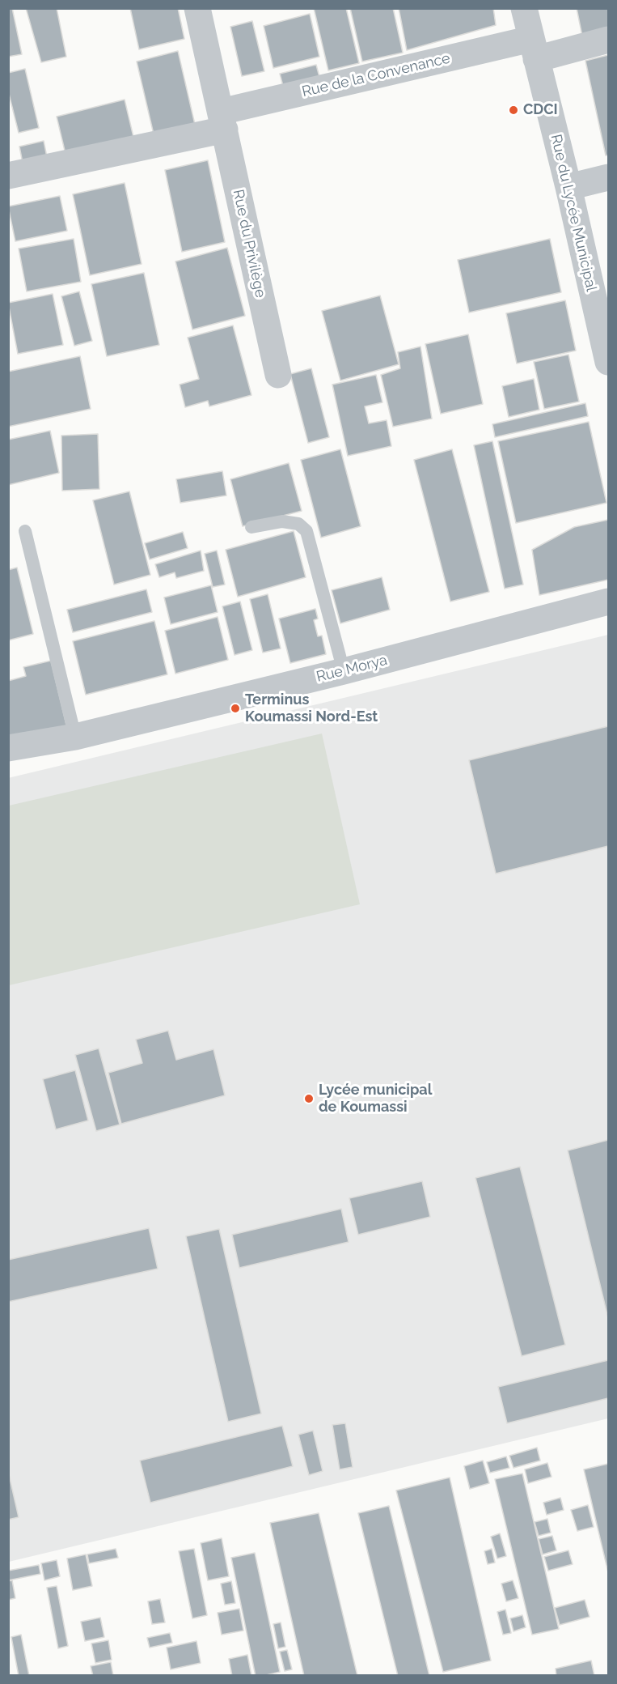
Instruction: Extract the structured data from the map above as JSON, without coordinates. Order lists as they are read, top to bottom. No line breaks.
{"streets":{"street":["Rue de la Convenance","Rue du Lycée Municipal","Rue du Privilège","Rue Morya"]},"crossings":[["Rue de la Convenance","Rue du Lycée Municipal"],["Rue de la Convenance","Rue du Privilège"]],"places":["CDCI","Terminus Koumassi Nord-Est","Lycée municipal de Koumassi"]}
